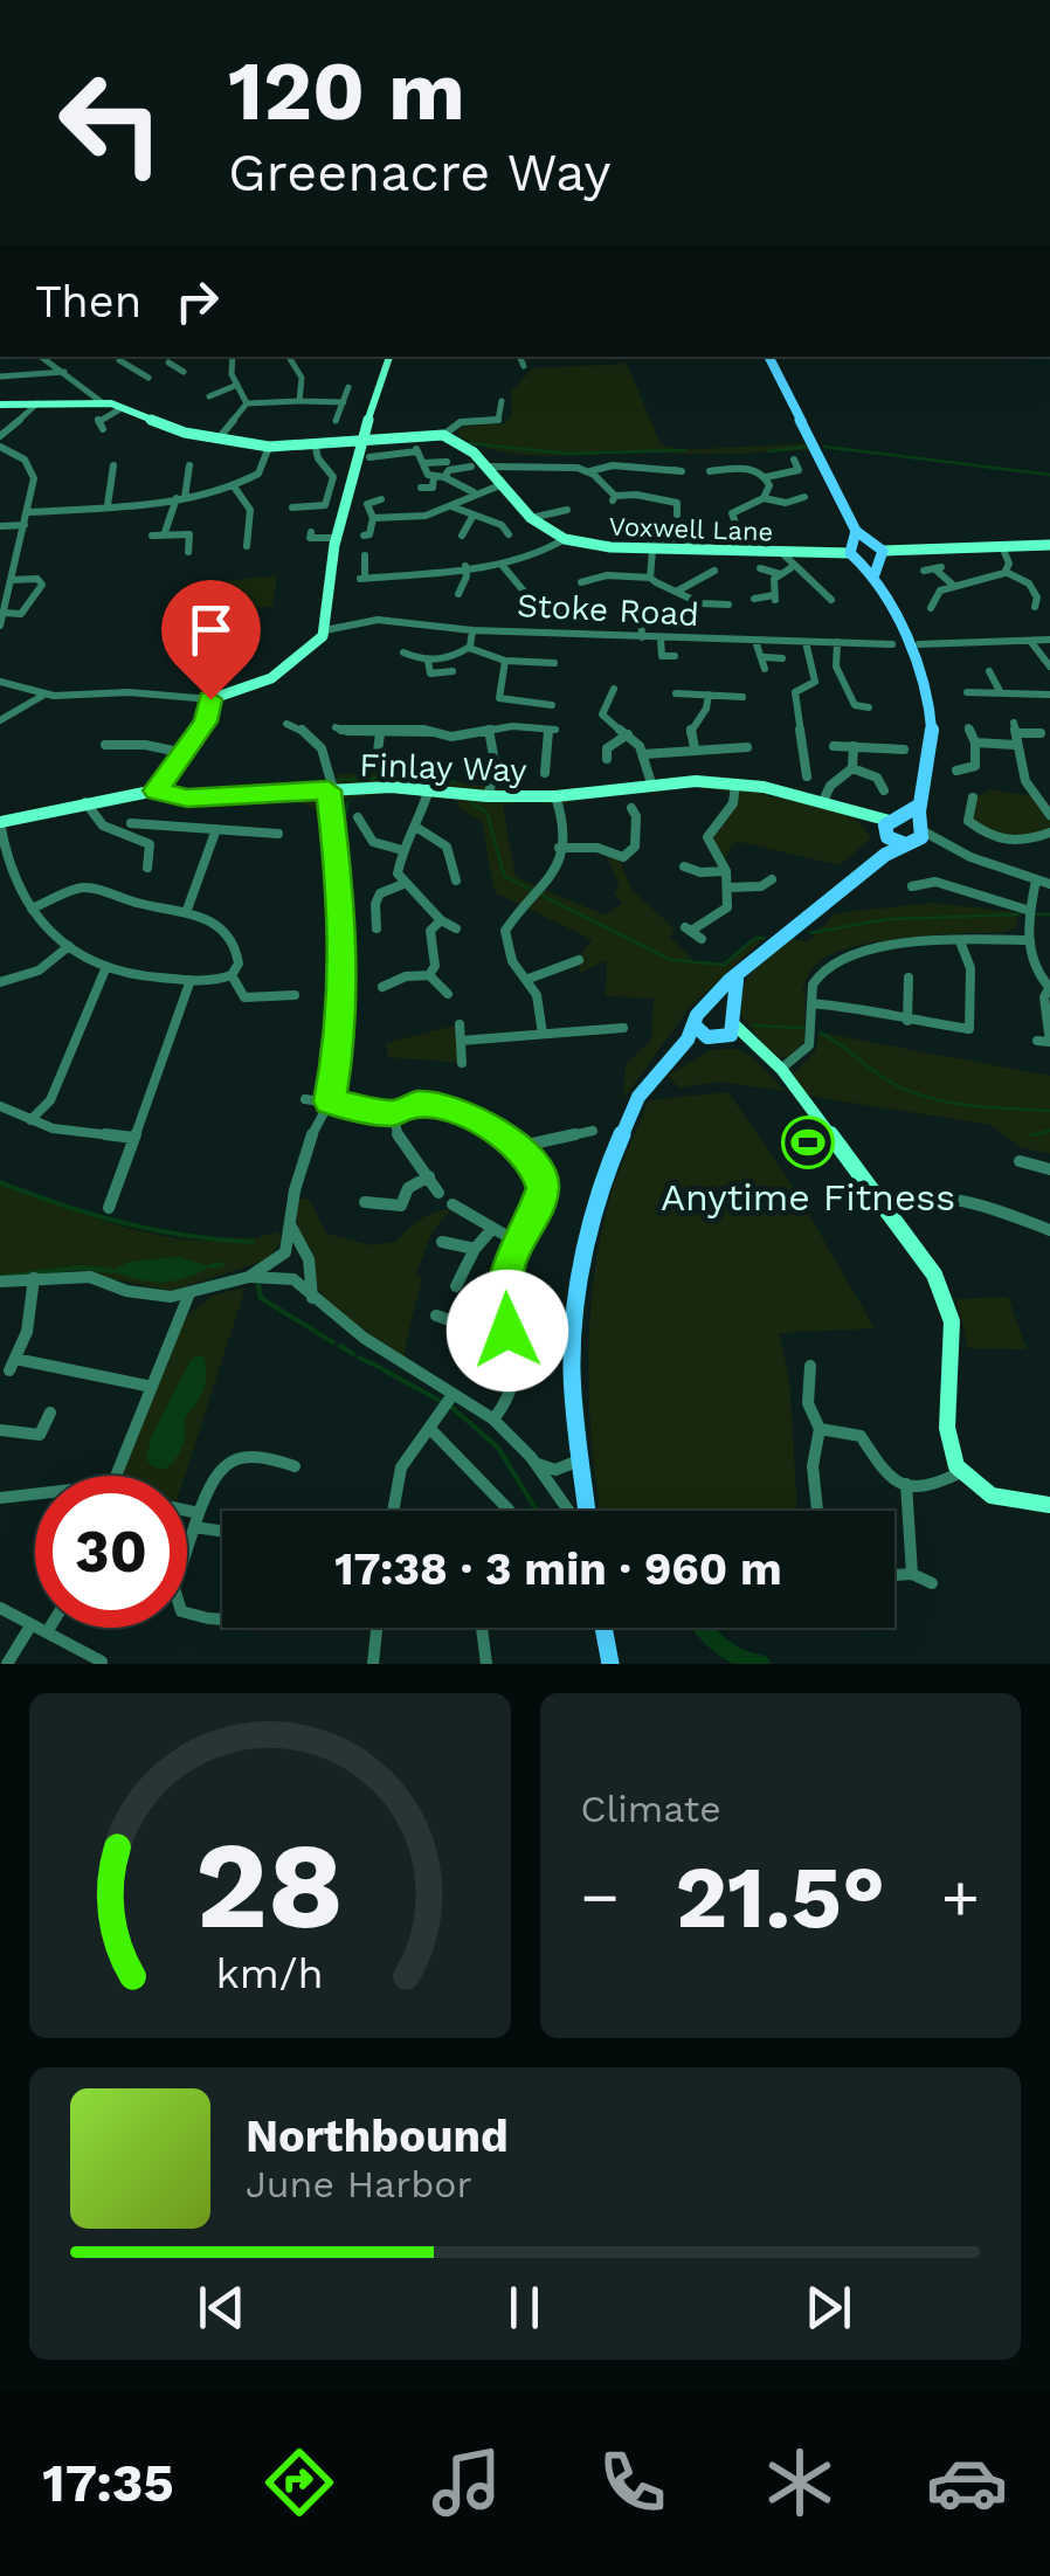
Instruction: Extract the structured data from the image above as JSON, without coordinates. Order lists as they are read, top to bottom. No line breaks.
{"streets":{"street":["Voxwell Lane","Stoke Road","Finlay Way"]},"places":{"sports":["Anytime Fitness"]},"page":{"turn":["120 m","Greenacre Way"],"then":"Then","limit":"30","trip":"17:38 · 3 min · 960 m","tile":"Climate","heat":["−","21.5°","+"],"song":["Northbound","June Harbor"],"tabs":"17:35","gauge":["28","km/h"]}}
